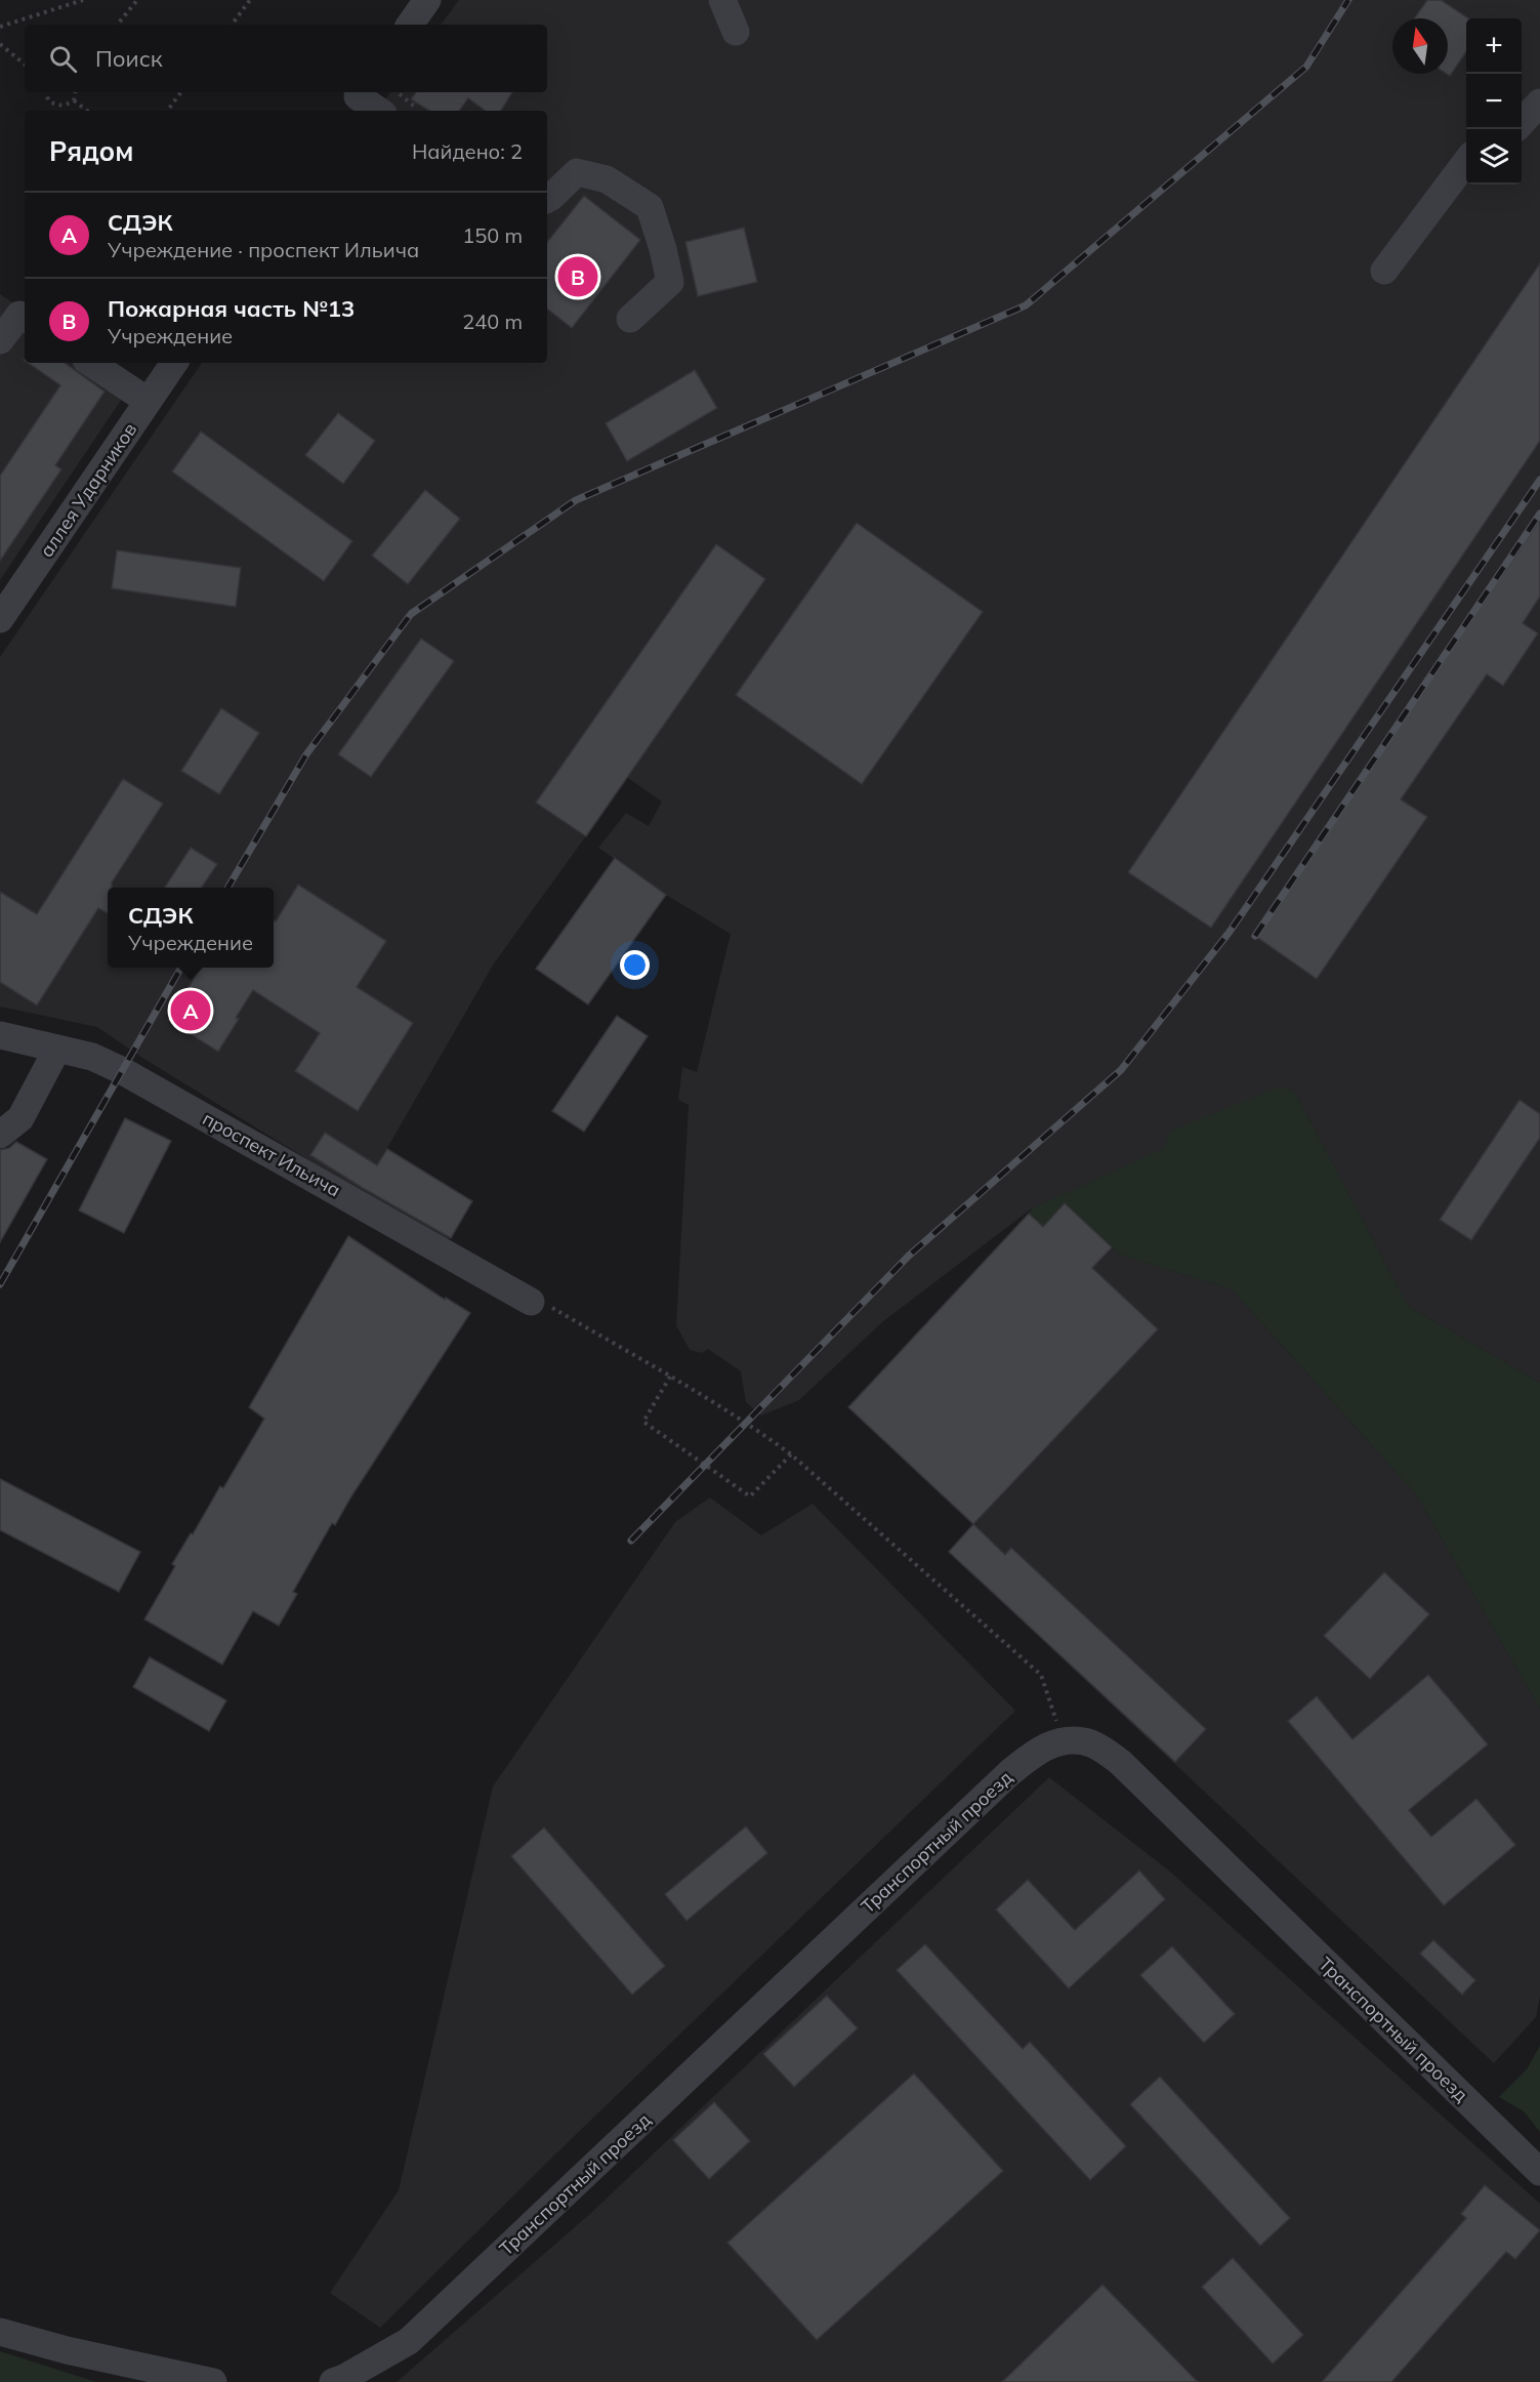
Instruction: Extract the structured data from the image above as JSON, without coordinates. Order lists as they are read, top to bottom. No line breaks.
{"streets":{"street":["аллея Ударников","проспект Ильича","Транспортный проезд"]},"north":"top","page":{"map_buttons":["+","−"],"search":"Поиск","heading":["Рядом","Найдено: 2"],"list":[{"mark":"A","name":"СДЭК","note":"Учреждение · проспект Ильича","value":"150 m"},{"mark":"B","name":"Пожарная часть №13","note":"Учреждение","value":"240 m"}],"pins":["B","A"],"popup":["СДЭК","Учреждение"]}}
